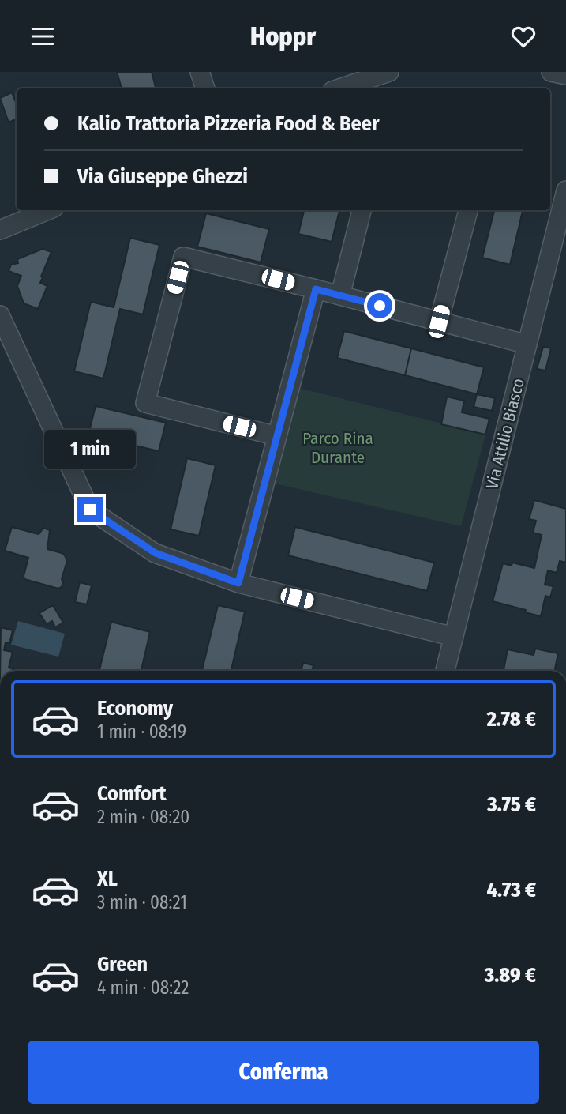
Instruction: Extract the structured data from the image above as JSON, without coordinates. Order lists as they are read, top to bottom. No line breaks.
{"streets":{"street":["Via Attilio Biasco"]},"parks":["Parco Rina Durante"],"page":{"header":"Hoppr","banner":["Kalio Trattoria Pizzeria Food & Beer","Via Giuseppe Ghezzi"],"bubble":"1 min","list":[{"name":"Economy","note":"1 min · 08:19","value":"2.78 €"},{"name":"Comfort","note":"2 min · 08:20","value":"3.75 €"},{"name":"XL","note":"3 min · 08:21","value":"4.73 €"},{"name":"Green","note":"4 min · 08:22","value":"3.89 €"}],"buttons":"Conferma"}}
